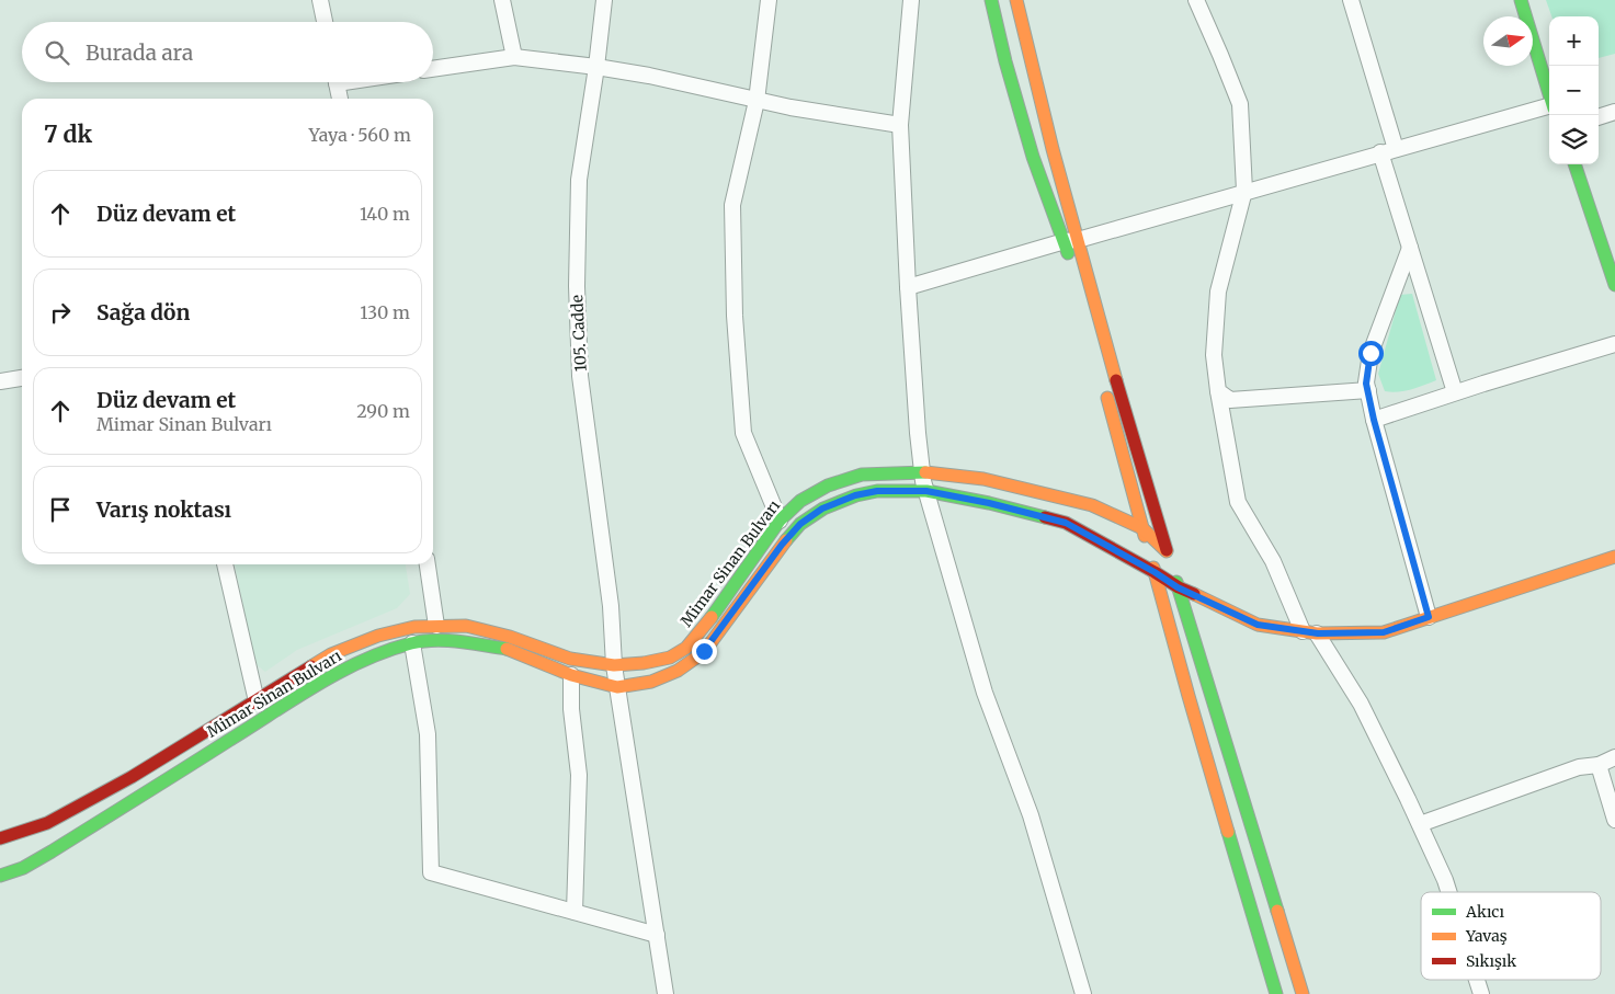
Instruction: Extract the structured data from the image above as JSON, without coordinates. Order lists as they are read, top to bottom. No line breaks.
{"streets":{"main road":["Mimar Sinan Bulvarı"],"street":["105. Cadde"]},"crossings":[["105. Cadde","Mimar Sinan Bulvarı"]],"legend":["Akıcı","Yavaş","Sıkışık"],"north":"right","page":{"map_buttons":["+","−"],"search":"Burada ara","heading":["7 dk","Yaya · 560 m"],"list":[["Düz devam et","140 m"],["Sağa dön","130 m"],["Düz devam et","Mimar Sinan Bulvarı","290 m"],"Varış noktası"]}}
